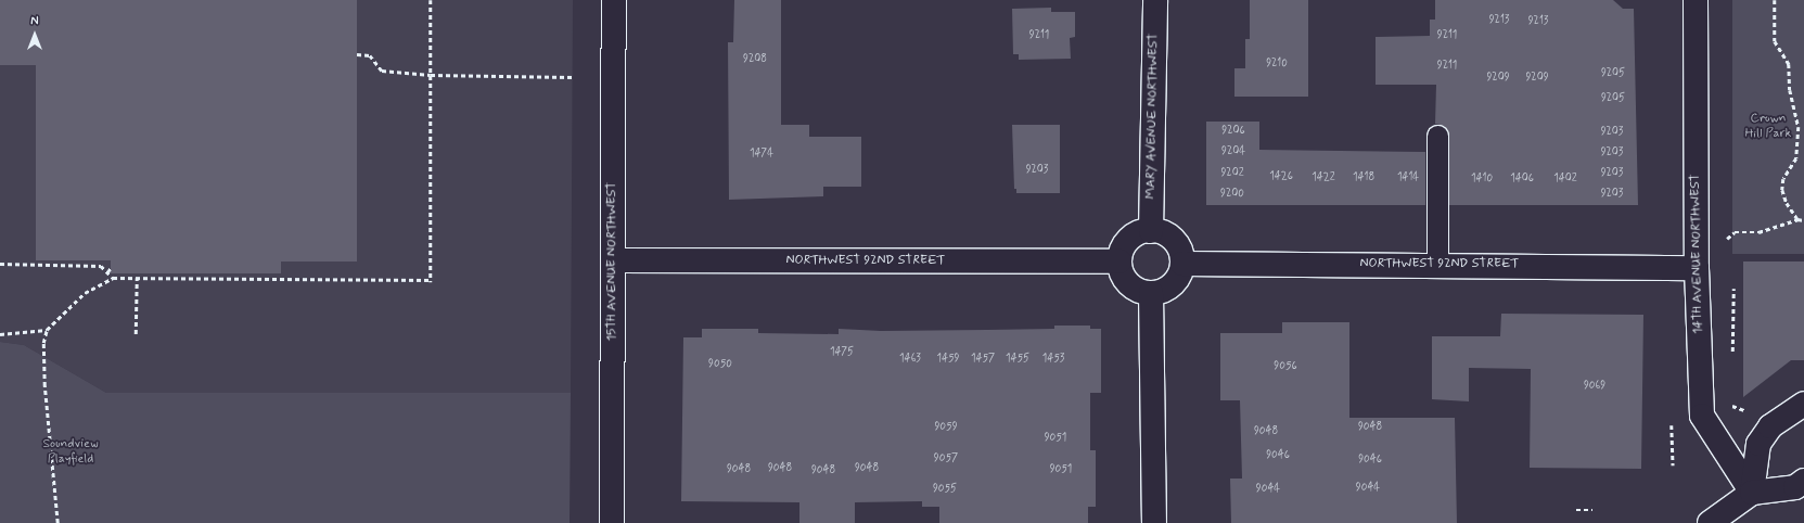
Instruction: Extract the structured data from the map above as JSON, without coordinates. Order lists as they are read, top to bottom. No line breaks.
{"streets":{"street":["MARY AVENUE NORTHWEST","14TH AVENUE NORTHWEST","15TH AVENUE NORTHWEST","NORTHWEST 92ND STREET"]},"crossings":[["MARY AVENUE NORTHWEST","NORTHWEST 92ND STREET"],["14TH AVENUE NORTHWEST","NORTHWEST 92ND STREET"],["15TH AVENUE NORTHWEST","NORTHWEST 92ND STREET"]],"parks":["Crown Hill Park","Soundview Playfield"],"house_numbers":["9213","9213","9211","9211","9208","9210","9211","9205","9209","9209","9205","9206","9203","9204","9203","1474","9203","9202","9203","1426","1422","1418","1414","1410","1406","1402","9200","9203","1475","1463","1459","1457","1455","1453","9050","9056","9069","9059","9048","9048","9051","9046","9057","9046","9048","9048","9048","9051","9048","9044","9055","9044"],"north":"top"}
